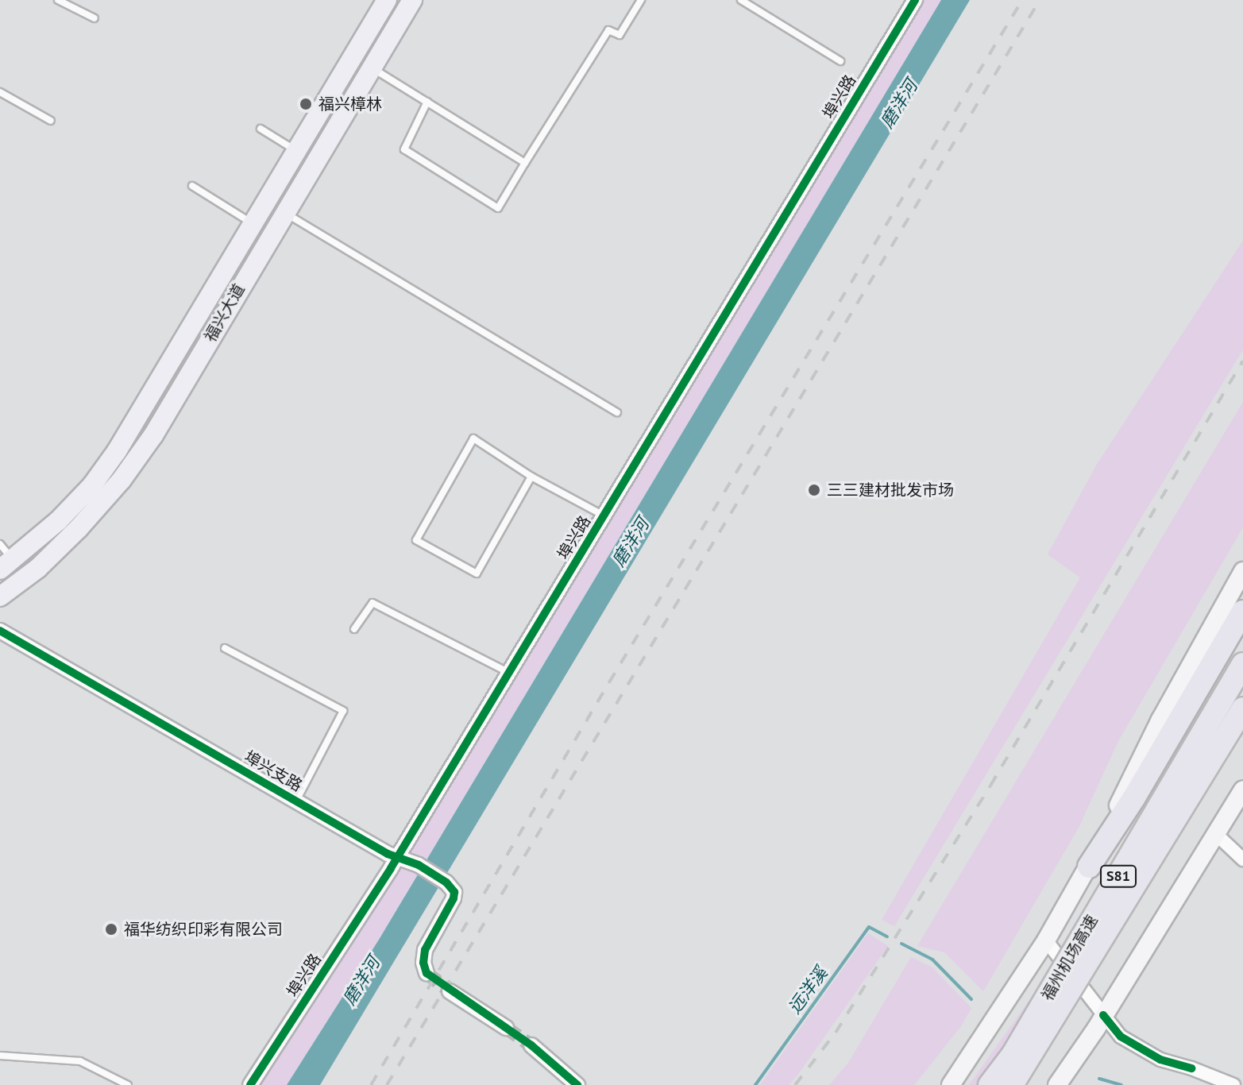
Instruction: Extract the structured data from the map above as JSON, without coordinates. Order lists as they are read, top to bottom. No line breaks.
{"streets":{"highway":["S81","福州机场高速"],"main road":["福兴大道"],"street":["埠兴路","埠兴支路"]},"crossings":[["埠兴路","埠兴支路"]],"water":["磨洋河","远洋溪"],"places":["福兴樟林","三三建材批发市场","福华纺织印彩有限公司"]}
